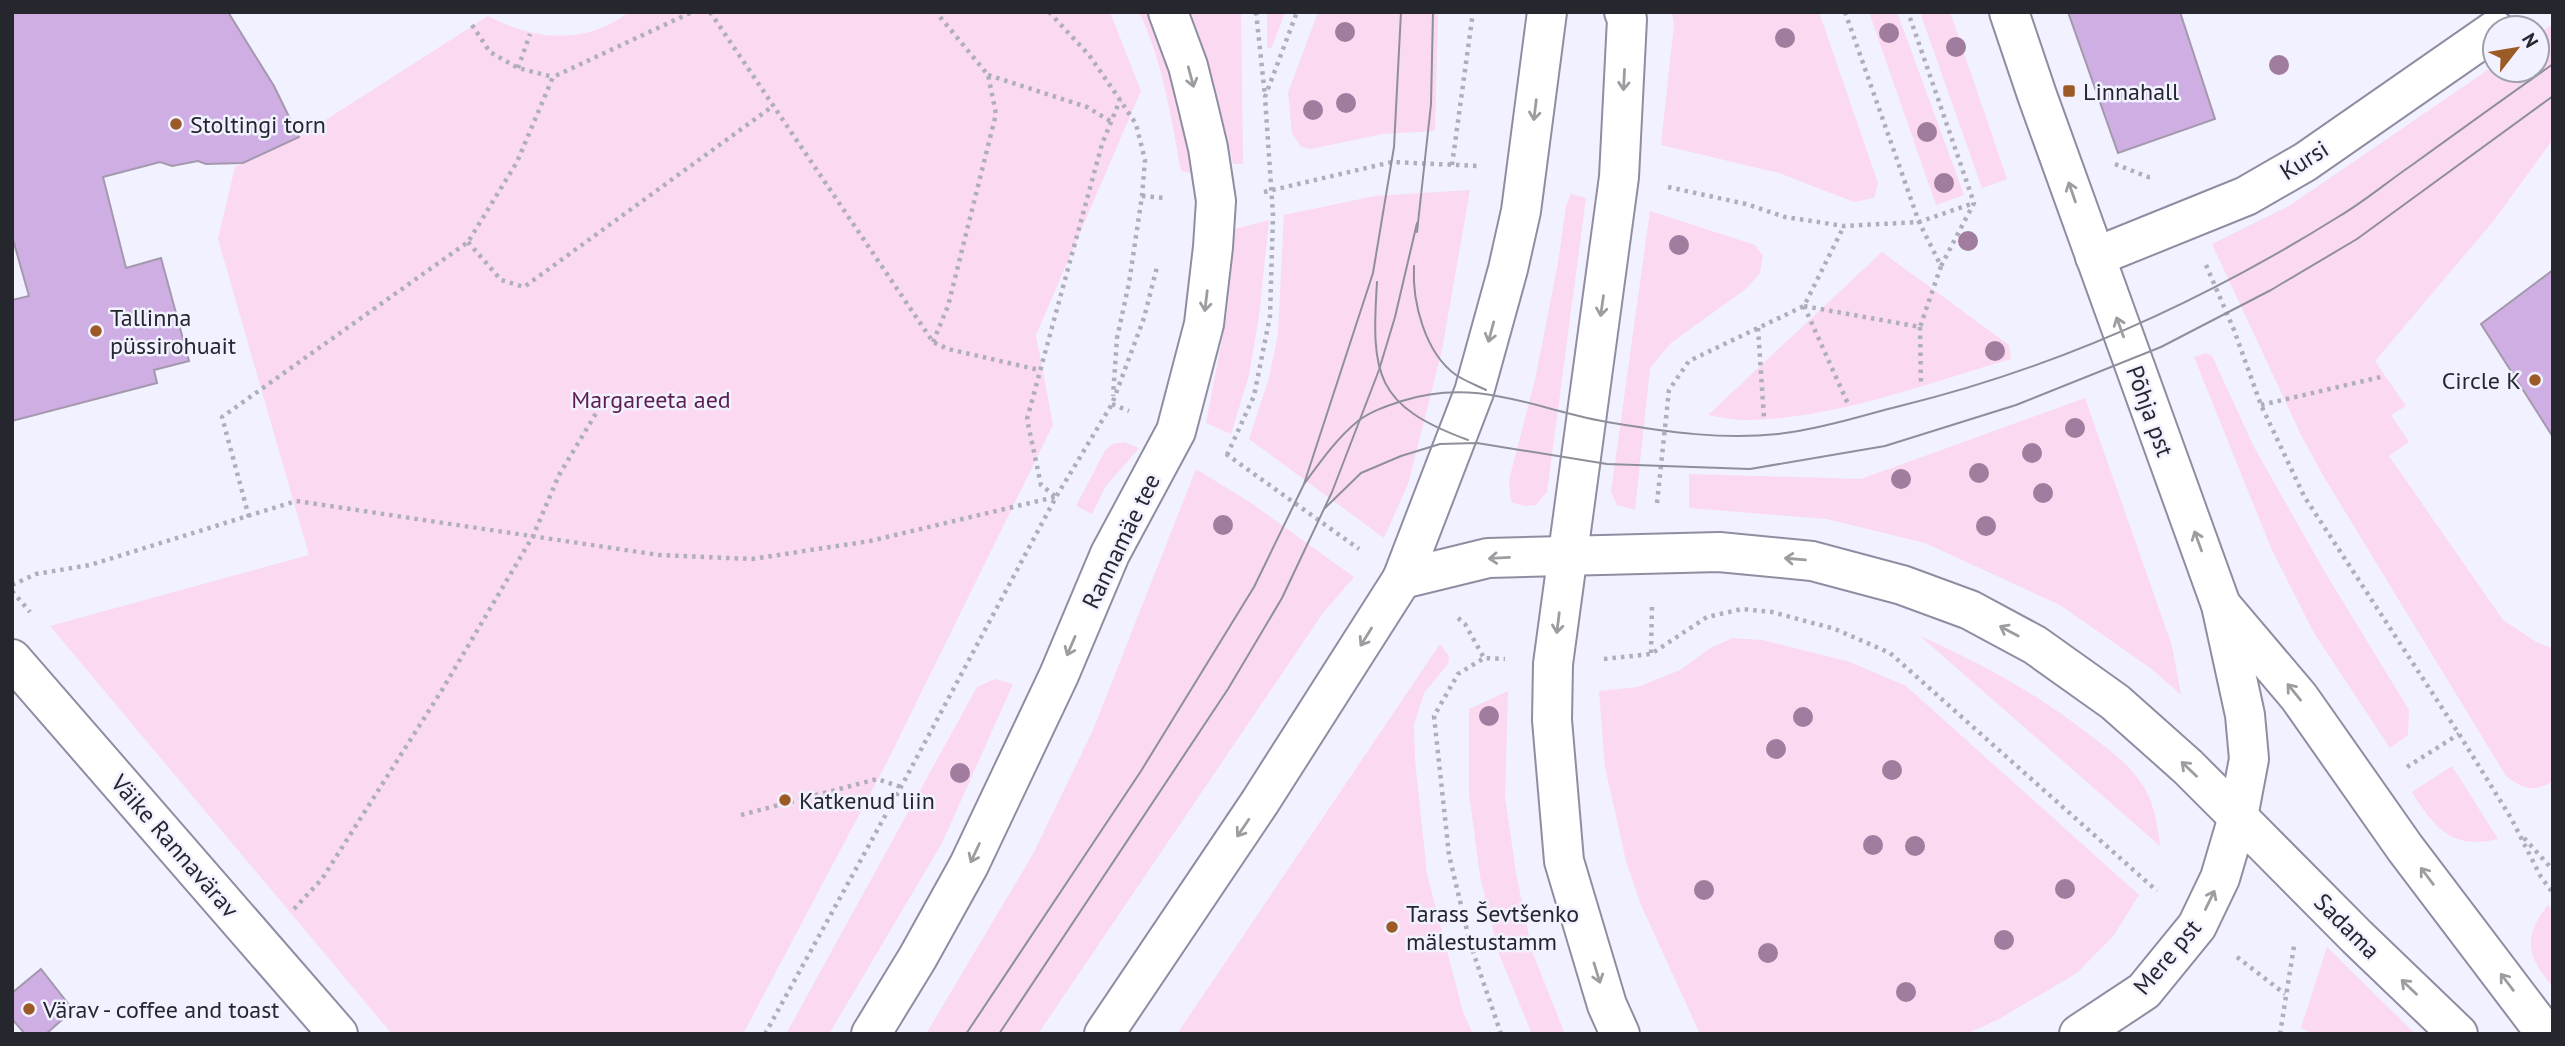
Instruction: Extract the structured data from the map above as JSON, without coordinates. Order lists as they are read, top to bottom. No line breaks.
{"streets":{"main road":["Kursi","Põhja pst","Rannamäe tee","Väike Rannavärav","Sadama","Mere pst"]},"crossings":[["Kursi","Põhja pst"],["Põhja pst","Sadama"],["Põhja pst","Mere pst"],["Sadama","Mere pst"]],"one_way":["Põhja pst","Sadama","Mere pst"],"parks":["Margareeta aed"],"places":{"transit":["Linnahall"],"other":["Stoltingi torn","Tallinna püssirohuait","Circle K","Katkenud liin","Tarass Ševtšenko mälestustamm","Värav - coffee and toast"]},"north":"top right"}
